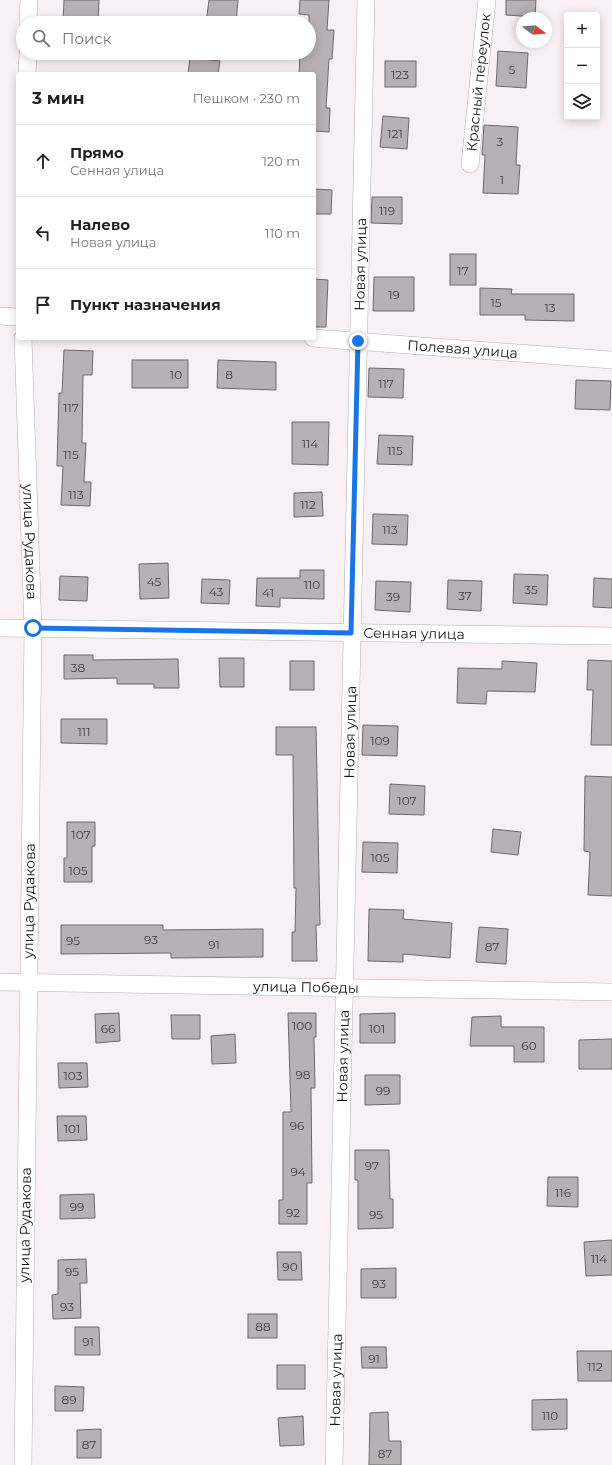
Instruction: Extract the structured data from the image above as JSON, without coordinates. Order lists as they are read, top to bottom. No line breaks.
{"streets":{"street":["Красный переулок","Новая улица","Полевая улица","улица Рудакова","Сенная улица","улица Победы"]},"crossings":[["Новая улица","Полевая улица"],["Новая улица","Сенная улица"],["Новая улица","улица Победы"],["улица Рудакова","Сенная улица"],["улица Рудакова","улица Победы"]],"house_numbers":["5","123","121","3","1","119","17","19","15","13","10","8","117","117","114","115","115","113","112","113","45","110","35","43","41","37","39","38","111","109","107","107","105","105","93","95","91","87","100","66","101","60","98","103","99","96","101","97","94","116","99","92","95","114","90","95","93","93","88","91","91","112","89","110","87","87"],"north":"right","page":{"map_buttons":["+","−"],"search":"Поиск","heading":["3 мин","Пешком · 230 m"],"list":[["Прямо","Сенная улица","120 m"],["Налево","Новая улица","110 m"],"Пункт назначения"]}}
